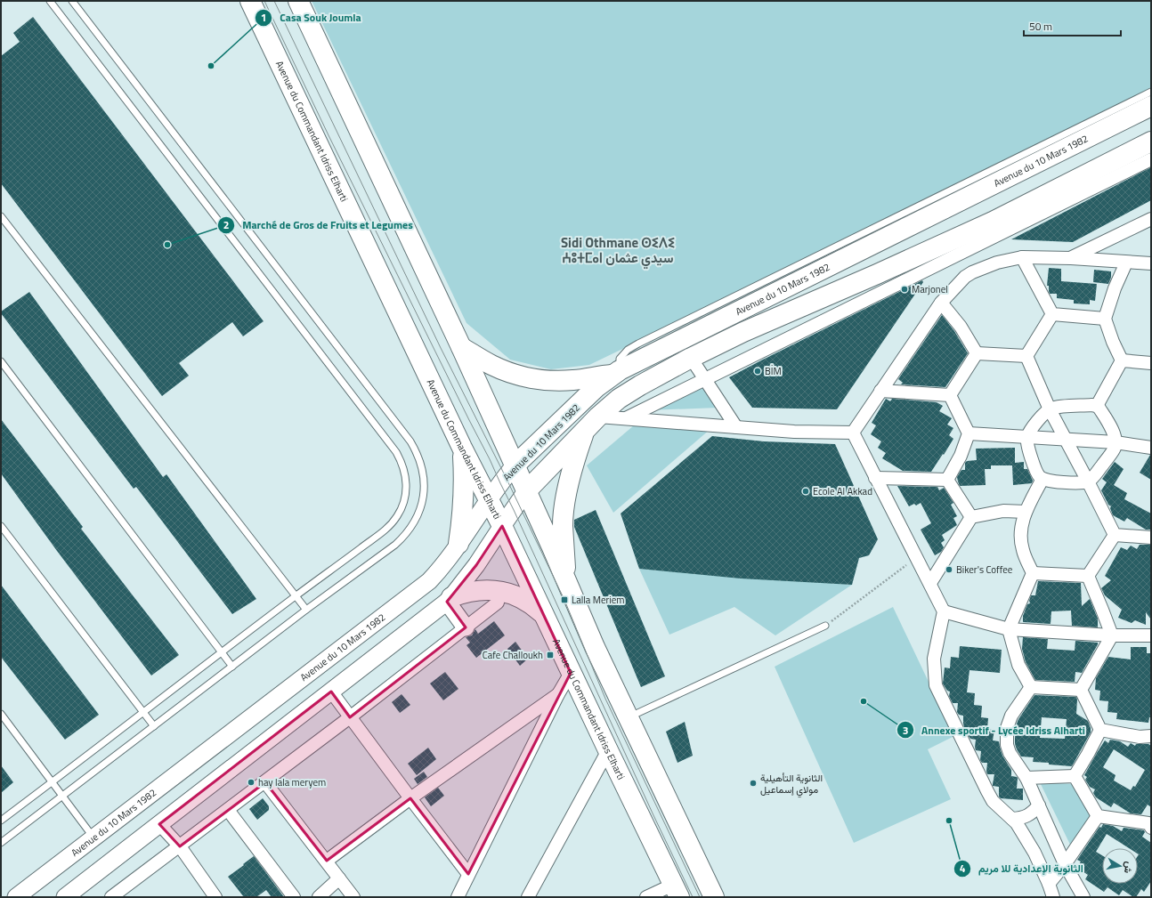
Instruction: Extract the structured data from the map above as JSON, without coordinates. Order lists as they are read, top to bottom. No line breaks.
{"streets":{"main road":["Avenue du Commandant Idriss Elharti","Avenue du 10 Mars 1982"]},"crossings":[["Avenue du Commandant Idriss Elharti","Avenue du 10 Mars 1982"]],"districts":["Sidi Othmane ⵙⵉⴷⵉ ⵄⵓⵜⵎⴰⵏ سيدي عثمان"],"places":{"other":["Casa Souk Joumla","Marché de Gros de Fruits et Legumes","Marjonel","BİM","Ecole Al Akkad","Biker's Coffee","Annexe sportif - Lycée Idriss Alharti","hay lala meryem","الثانوية التأهيلية مولاي إسماعيل","الثانوية الإعدادية للا مريم"],"transit":["Lalla Meriem","Cafe Challoukh"]},"scale_bar":"50 m","north":"right"}
